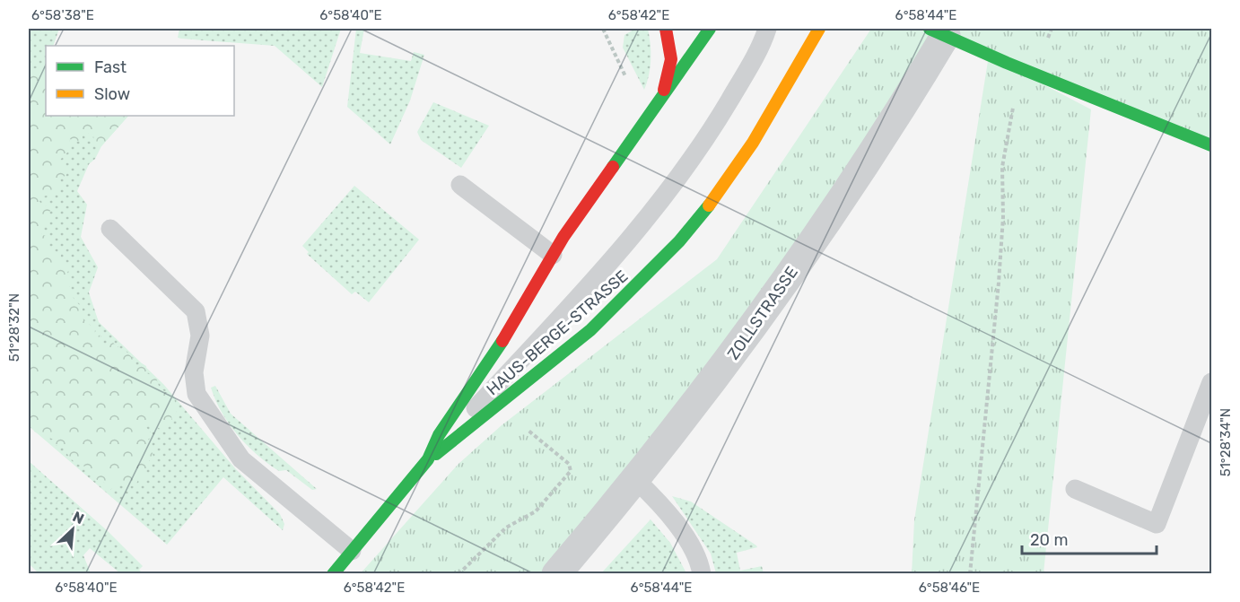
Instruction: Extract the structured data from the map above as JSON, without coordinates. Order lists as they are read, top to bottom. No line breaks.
{"streets":{"main road":["HAUS-BERGE-STRASSE"],"street":["ZOLLSTRASSE"]},"legend":["Fast","Slow"],"scale_bar":"20 m","north":"top right","coordinates":["6°58'38\"E","6°58'40\"E","6°58'42\"E","6°58'44\"E","51°28'32\"N","51°28'34\"N","6°58'46\"E"]}
